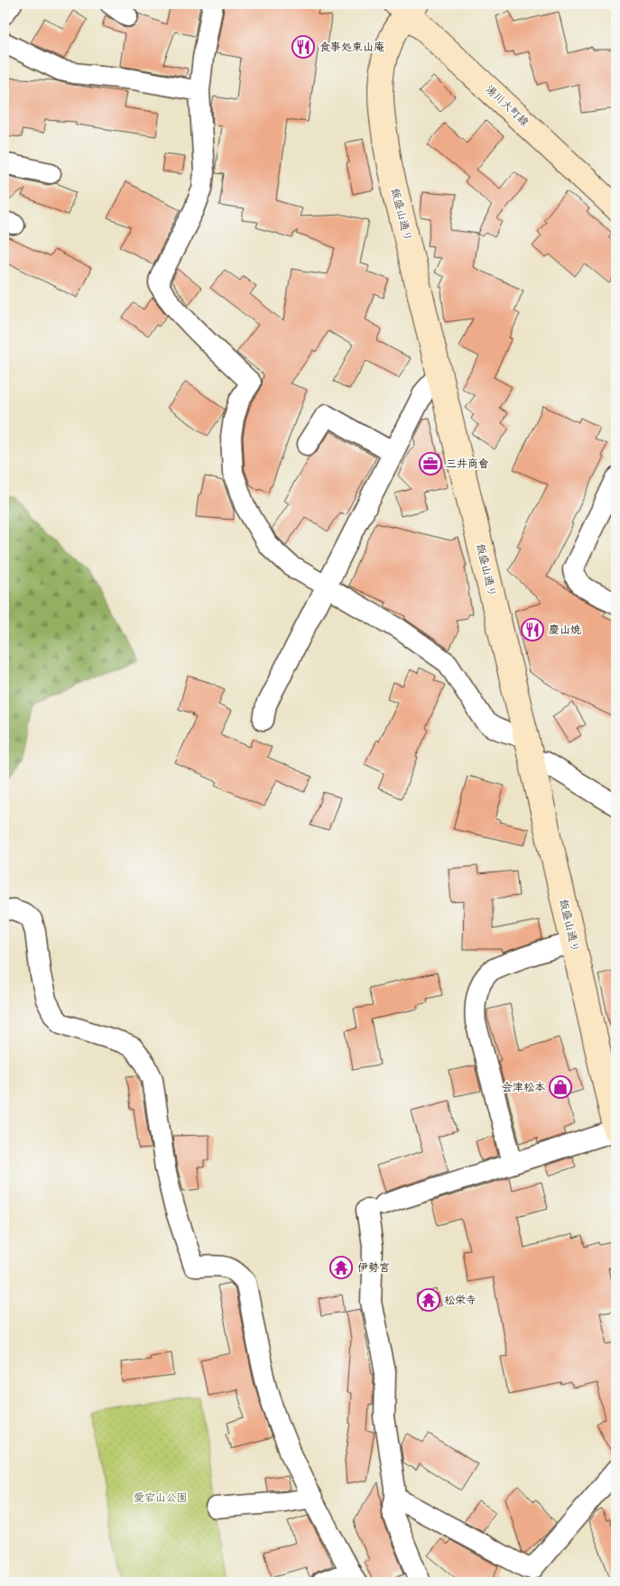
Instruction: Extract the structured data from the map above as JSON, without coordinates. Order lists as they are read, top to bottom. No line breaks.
{"streets":{"street":["湯川大町線","飯盛山通り"]},"crossings":[["湯川大町線","飯盛山通り"]],"parks":["愛宕山公園"],"places":{"restaurant":["食事処東山庵","慶山焼"],"office":["三井商會"],"shop":["会津松本"],"temple":["伊勢宮","松栄寺"]}}
